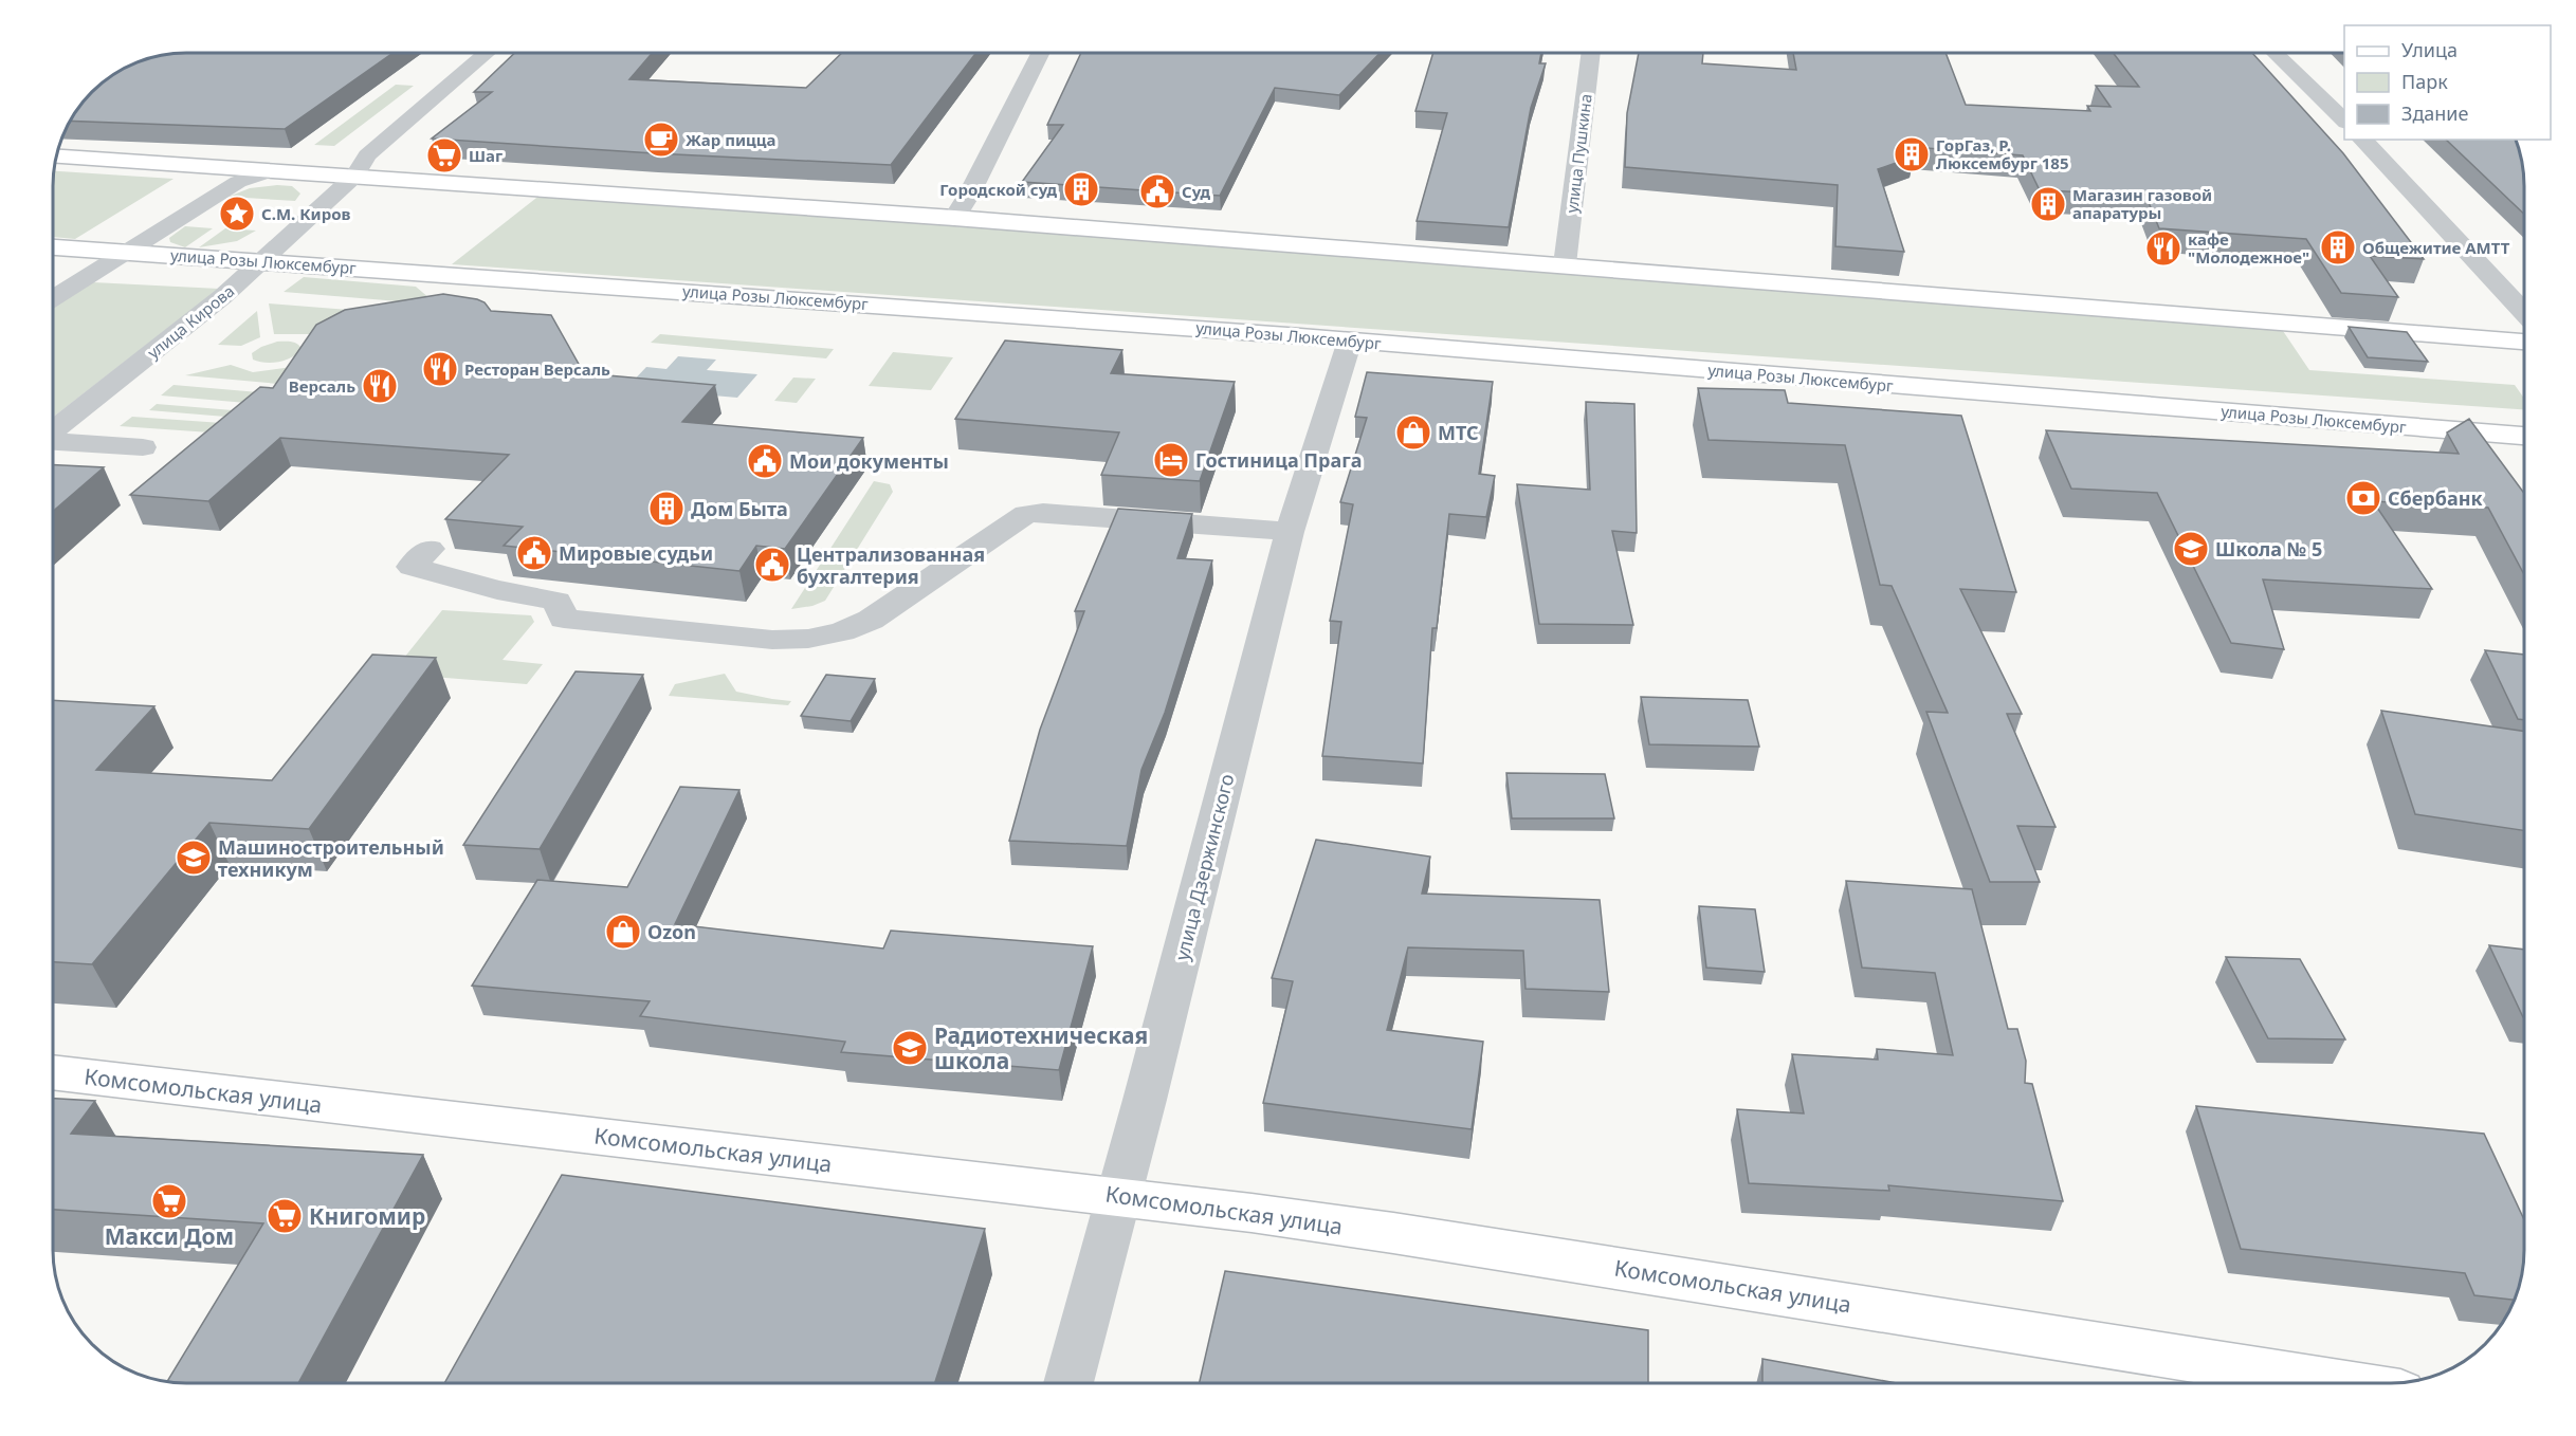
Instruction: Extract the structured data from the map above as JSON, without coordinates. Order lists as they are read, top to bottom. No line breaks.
{"streets":{"main road":["улица Розы Люксембург","Комсомольская улица"],"street":["улица Пушкина","улица Кирова","улица Дзержинского"]},"crossings":[["улица Розы Люксембург","улица Кирова"],["улица Розы Люксембург","улица Дзержинского"],["улица Дзержинского","Комсомольская улица"]],"places":{"cafe":["Жар пицца"],"building":["ГорГаз, Р. Люксембург 185","Городской суд","Магазин газовой апаратуры","Общежитие АМТТ","Дом Быта"],"supermarket":["Шаг","Макси Дом","Книгомир"],"public building":["Суд","Мои документы","Мировые судьи","Централизованная бухгалтерия"],"place":["С.М. Киров"],"restaurant":["кафе \"Молодежное\"","Ресторан Версаль","Версаль"],"shop":["МТС","Ozon"],"hotel":["Гостиница Прага"],"bank":["Сбербанк"],"school or university":["Школа № 5","Машиностроительный техникум","Радиотехническая школа"]},"legend":["Улица","Парк","Здание"]}
